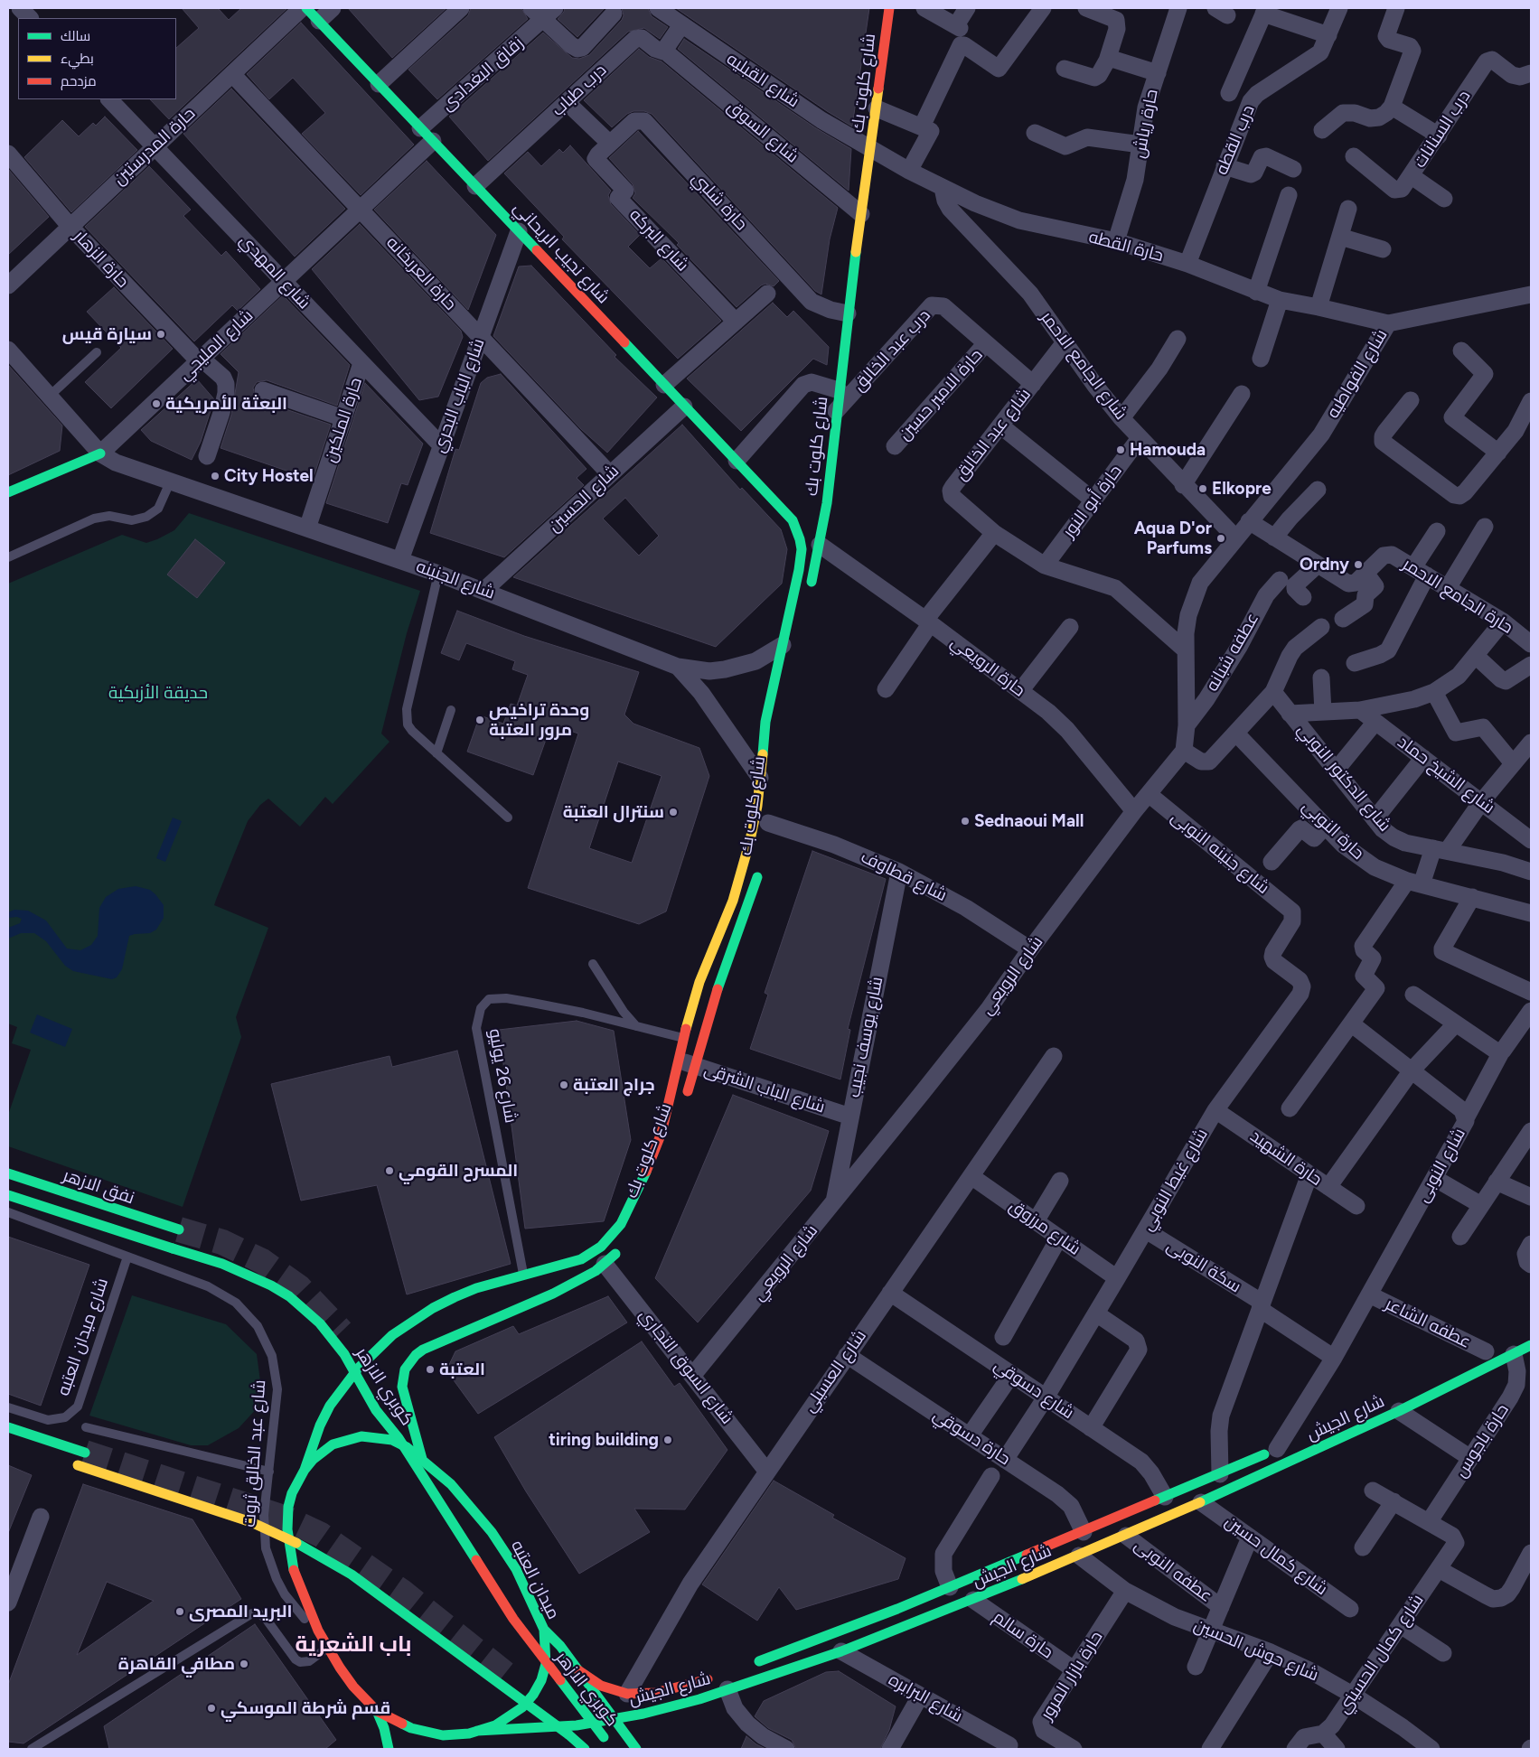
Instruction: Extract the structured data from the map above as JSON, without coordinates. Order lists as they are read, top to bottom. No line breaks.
{"streets":{"main road":["شارع كلوت بك","شارع نجيب الريحاني","نفق الازهر","كوبري الازهر","شارع الجيش","ميدان العتبه"],"street":["زقاق البغدادى","شارع القبليه","درب طباب","حارة رياش","درب السنانات","شارع السوق","درب القطه","حارة المدرستين","حارة شلبي","شارع البركه","حارة القطه","حارة الزهار","شارع المهدي","حارة العربخانه","شارع المليجي","درب عبد الخالق","شارع الجامع الاحمر","شارع الفواطيه","حارة الامير حسين","شارع الباب البحري","حارة الملكين","شارع عبد الخالق","شارع الحسين","حارة أبو النور","شارع الجنينه","حارة الجامع الاحمر","عطفه شبانه","حارة الرويعي","شارع الشيخ حماد","شارع الدكتور النوبي","حارة النوبي","شارع جنينه النوبى","شارع قطاوف","شارع الرويعي","شارع يوسف نجيب","شارع الباب الشرقى","حارة الشهيد","شارع النوبى","شارع غيط النوبي","شارع مرزوق","سكة النوبى","عطفه الشاعر","شارع السوق التجاري","شارع العسيلي","شارع دسوقي","حارة دسوقي","حارة باجوس","شارع كمال حسين","عطفه النوبى","حارة سالم","شارع حوش الحسين","شارع كمال الحسيني","حارة بازار المرور","شارع البرابره"],"lane":["شارع 26 يوليو","شارع ميدان العتبه","شارع عبد الخالق ثروت"]},"crossings":[["زقاق البغدادى","شارع نجيب الريحاني"],["شارع القبليه","شارع كلوت بك"],["شارع القبليه","حارة القطه"],["شارع كلوت بك","شارع السوق"],["شارع كلوت بك","حارة شلبي"],["شارع كلوت بك","حارة القطه"],["شارع كلوت بك","شارع نجيب الريحاني"],["شارع كلوت بك","درب عبد الخالق"],["شارع كلوت بك","شارع الجنينه"],["شارع كلوت بك","حارة الرويعي"],["شارع كلوت بك","شارع 26 يوليو"],["شارع كلوت بك","شارع الباب الشرقى"],["شارع كلوت بك","ميدان العتبه"],["درب طباب","شارع السوق"],["درب طباب","شارع نجيب الريحاني"],["حارة رياش","حارة القطه"],["درب القطه","حارة القطه"],["حارة المدرستين","حارة الزهار"],["حارة المدرستين","شارع المهدي"],["حارة المدرستين","حارة العربخانه"],["حارة شلبي","شارع البركه"],["حارة القطه","شارع الجامع الاحمر"],["حارة القطه","شارع الفواطيه"],["شارع نجيب الريحاني","شارع المليجي"],["شارع نجيب الريحاني","شارع الباب البحري"],["شارع نجيب الريحاني","شارع الحسين"],["حارة الزهار","شارع المليجي"],["شارع المهدي","شارع المليجي"],["شارع المهدي","شارع الباب البحري"],["شارع المهدي","حارة الملكين"],["حارة العربخانه","شارع المليجي"],["حارة العربخانه","شارع الباب البحري"],["حارة العربخانه","شارع الحسين"],["شارع المليجي","شارع الجنينه"],["درب عبد الخالق","حارة الامير حسين"],["درب عبد الخالق","شارع عبد الخالق"],["شارع الجامع الاحمر","شارع الفواطيه"],["شارع الجامع الاحمر","شارع عبد الخالق"],["شارع الجامع الاحمر","حارة أبو النور"],["شارع الفواطيه","حارة الجامع الاحمر"],["شارع الباب البحري","شارع الجنينه"],["حارة الملكين","شارع الجنينه"],["شارع عبد الخالق","حارة أبو النور"],["شارع الحسين","شارع الجنينه"],["حارة الرويعي","شارع الرويعي"],["شارع جنينه النوبى","شارع الرويعي"],["شارع جنينه النوبى","شارع غيط النوبي"],["شارع قطاوف","شارع الرويعي"],["شارع قطاوف","شارع يوسف نجيب"],["شارع الرويعي","شارع يوسف نجيب"],["شارع الرويعي","شارع السوق التجاري"],["شارع يوسف نجيب","شارع الباب الشرقى"],["حارة الشهيد","شارع غيط النوبي"],["شارع النوبى","سكة النوبى"],["شارع النوبى","عطفه الشاعر"],["شارع النوبى","شارع الجيش"],["شارع غيط النوبي","شارع مرزوق"],["شارع غيط النوبي","سكة النوبى"],["شارع غيط النوبي","شارع دسوقي"],["شارع غيط النوبي","حارة دسوقي"],["شارع مرزوق","شارع العسيلي"],["شارع ميدان العتبه","شارع عبد الخالق ثروت"],["شارع السوق التجاري","شارع العسيلي"],["شارع العسيلي","شارع دسوقي"],["شارع العسيلي","شارع الجيش"],["شارع العسيلي","حارة دسوقي"],["شارع دسوقي","شارع الجيش"],["شارع الجيش","حارة دسوقي"],["شارع الجيش","حارة باجوس"],["شارع الجيش","شارع كمال حسين"],["شارع الجيش","عطفه النوبى"],["شارع الجيش","ميدان العتبه"],["شارع الجيش","حارة سالم"],["شارع الجيش","شارع حوش الحسين"],["شارع الجيش","شارع البرابره"],["حارة باجوس","شارع كمال الحسيني"],["شارع عبد الخالق ثروت","ميدان العتبه"],["حارة سالم","حارة بازار المرور"],["شارع حوش الحسين","شارع كمال الحسيني"],["شارع حوش الحسين","حارة بازار المرور"]],"districts":["باب الشعرية"],"parks":["حديقة الأزبكية"],"places":["سيارة قيس","البعثة الأمريكية","Hamouda","City Hostel","Elkopre","Aqua D'or Parfums","Ordny","وحدة تراخيص مرور العتبة","سنترال العتبة","Sednaoui Mall","جراج العتبة","المسرح القومي","العتبة","tiring building","البريد المصرى","مطافي القاهرة","قسم شرطة الموسكي"],"legend":["سالك","بطيء","مزدحم"]}
